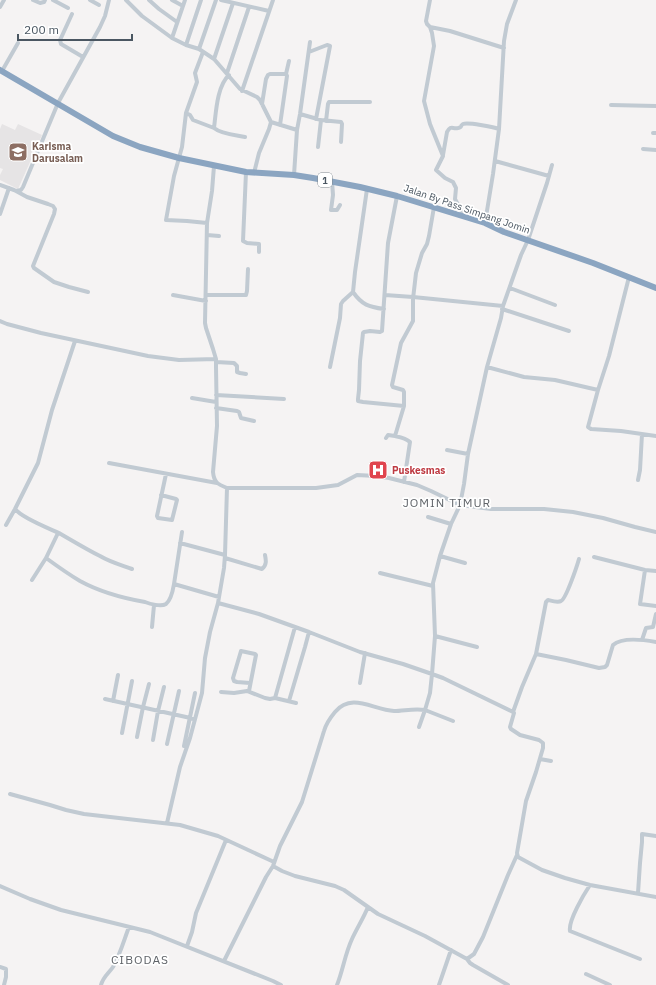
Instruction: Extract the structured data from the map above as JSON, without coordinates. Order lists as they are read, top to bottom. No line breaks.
{"streets":{"highway":["1","Jalan By Pass Simpang Jomin"]},"districts":["JOMIN TIMUR","CIBODAS"],"places":{"school or university":["Karisma Darusalam"],"hospital":["Puskesmas"]},"scale_bar":"200 m"}
